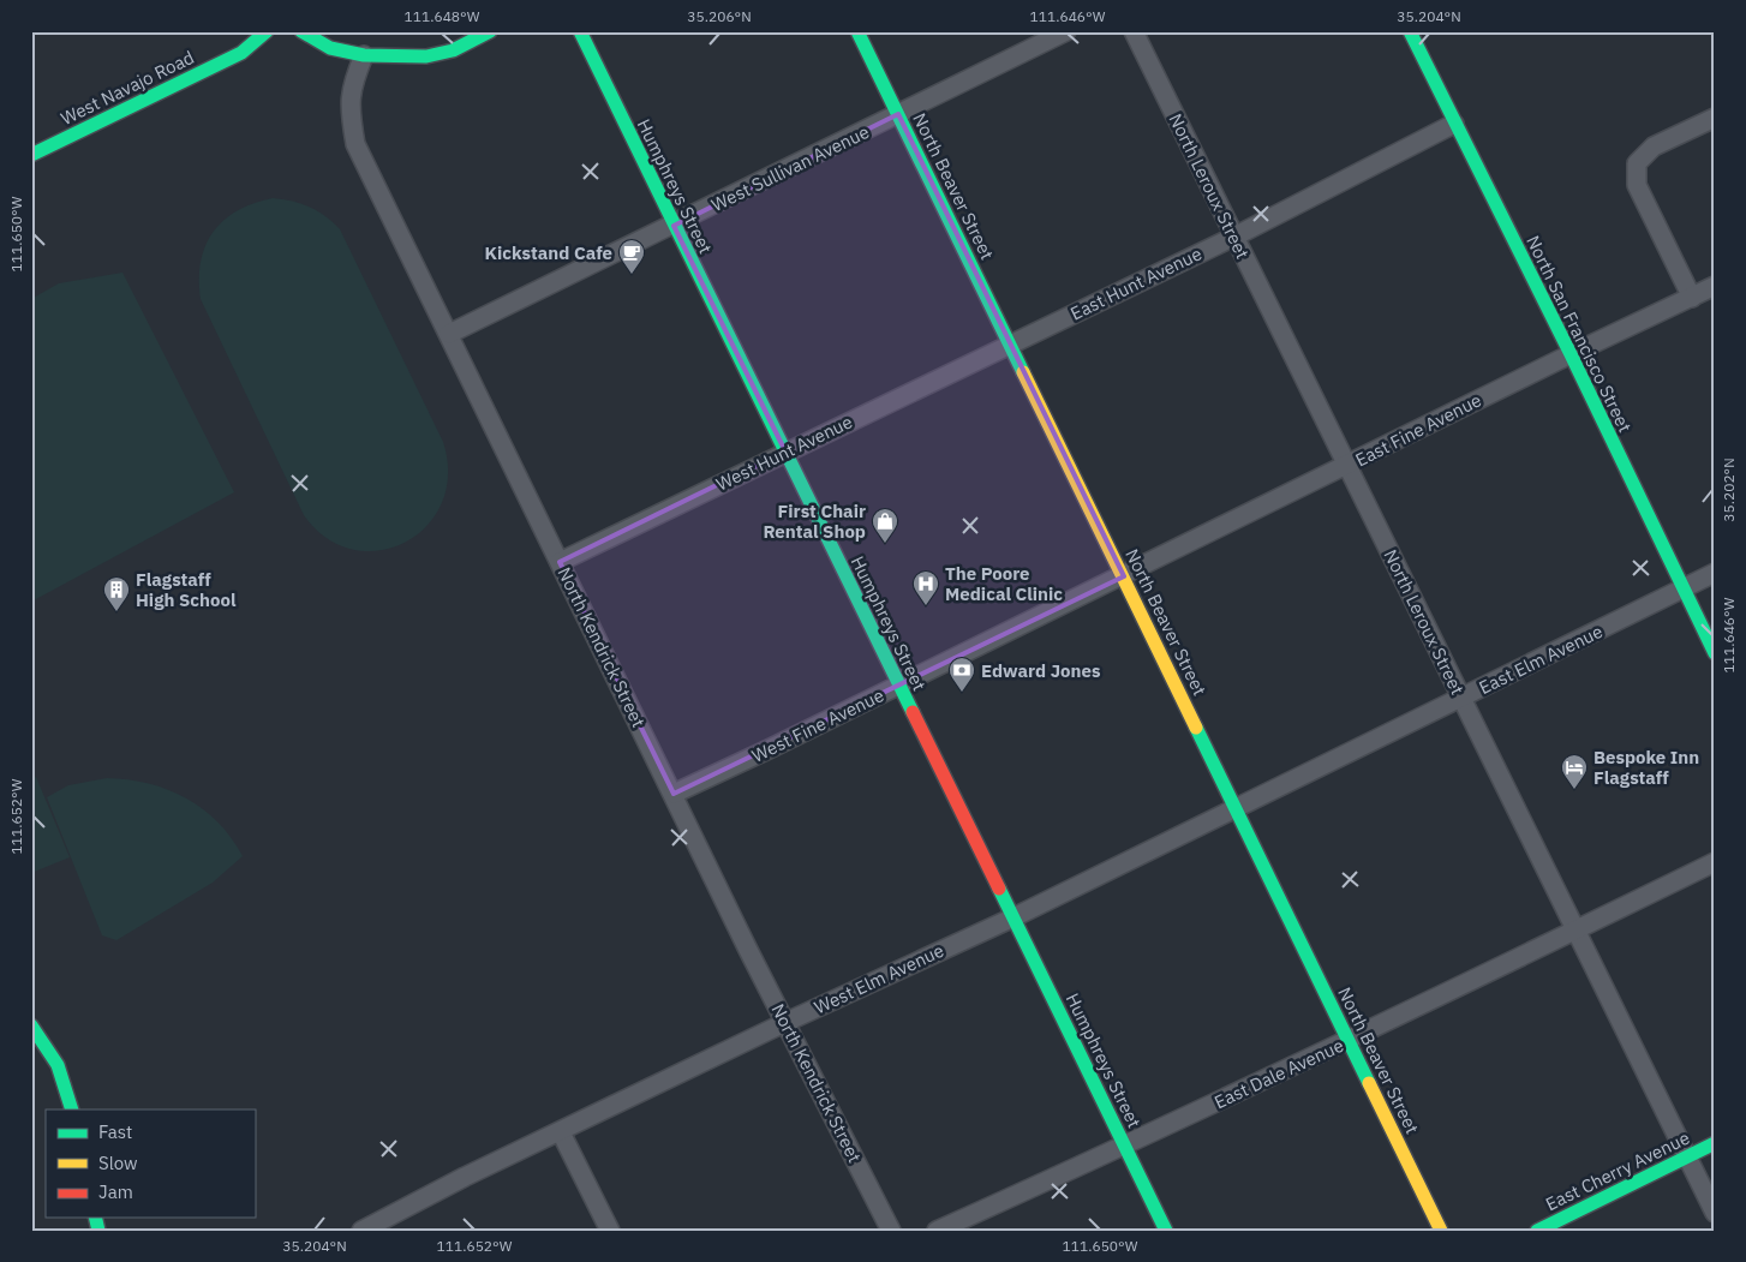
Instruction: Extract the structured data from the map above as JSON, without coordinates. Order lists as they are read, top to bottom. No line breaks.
{"streets":{"street":["West Navajo Road","West Sullivan Avenue","Humphreys Street","North Beaver Street","North Leroux Street","East Hunt Avenue","North San Francisco Street","East Fine Avenue","West Hunt Avenue","North Kendrick Street","East Elm Avenue","West Fine Avenue","West Elm Avenue","East Dale Avenue","East Cherry Avenue"]},"crossings":[["West Sullivan Avenue","Humphreys Street"],["West Sullivan Avenue","North Beaver Street"],["West Sullivan Avenue","North Kendrick Street"],["Humphreys Street","West Hunt Avenue"],["Humphreys Street","West Fine Avenue"],["Humphreys Street","West Elm Avenue"],["Humphreys Street","East Dale Avenue"],["North Beaver Street","East Hunt Avenue"],["North Beaver Street","East Fine Avenue"],["North Beaver Street","West Hunt Avenue"],["North Beaver Street","East Elm Avenue"],["North Beaver Street","West Fine Avenue"],["North Beaver Street","West Elm Avenue"],["North Beaver Street","East Dale Avenue"],["North Leroux Street","East Hunt Avenue"],["North Leroux Street","East Fine Avenue"],["North Leroux Street","East Elm Avenue"],["North Leroux Street","East Dale Avenue"],["North Leroux Street","East Cherry Avenue"],["East Hunt Avenue","North San Francisco Street"],["East Hunt Avenue","West Hunt Avenue"],["North San Francisco Street","East Fine Avenue"],["North San Francisco Street","East Elm Avenue"],["East Fine Avenue","West Fine Avenue"],["West Hunt Avenue","North Kendrick Street"],["North Kendrick Street","West Fine Avenue"],["North Kendrick Street","West Elm Avenue"],["East Elm Avenue","West Elm Avenue"]],"places":{"cafe":["Kickstand Cafe"],"shop":["First Chair Rental Shop"],"hospital":["The Poore Medical Clinic"],"building":["Flagstaff High School"],"bank":["Edward Jones"],"hotel":["Bespoke Inn Flagstaff"]},"legend":["Fast","Slow","Jam"],"coordinates":["111.648°W","35.206°N","111.646°W","35.204°N","111.650°W","35.202°N","111.652°W"]}
